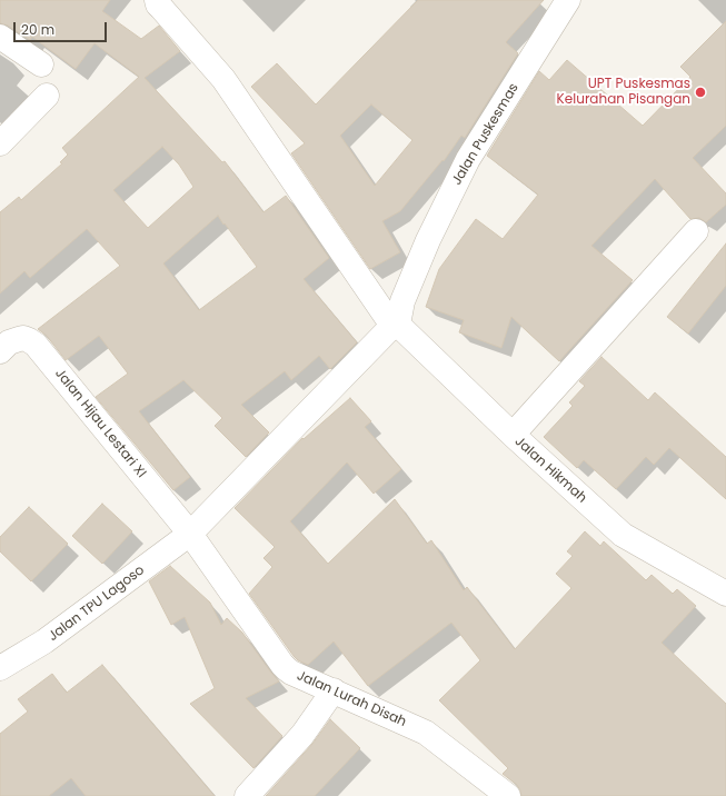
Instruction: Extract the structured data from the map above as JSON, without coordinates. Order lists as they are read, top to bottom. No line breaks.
{"streets":{"street":["Jalan Puskesmas","Jalan Hijau Lestari XI","Jalan Hikmah","Jalan TPU Lagoso","Jalan Lurah Disah"]},"crossings":[["Jalan Puskesmas","Jalan Hikmah"],["Jalan Puskesmas","Jalan TPU Lagoso"],["Jalan Hijau Lestari XI","Jalan TPU Lagoso"],["Jalan Hijau Lestari XI","Jalan Lurah Disah"],["Jalan Hikmah","Jalan TPU Lagoso"],["Jalan TPU Lagoso","Jalan Lurah Disah"]],"places":["UPT Puskesmas Kelurahan Pisangan"],"scale_bar":"20 m"}
